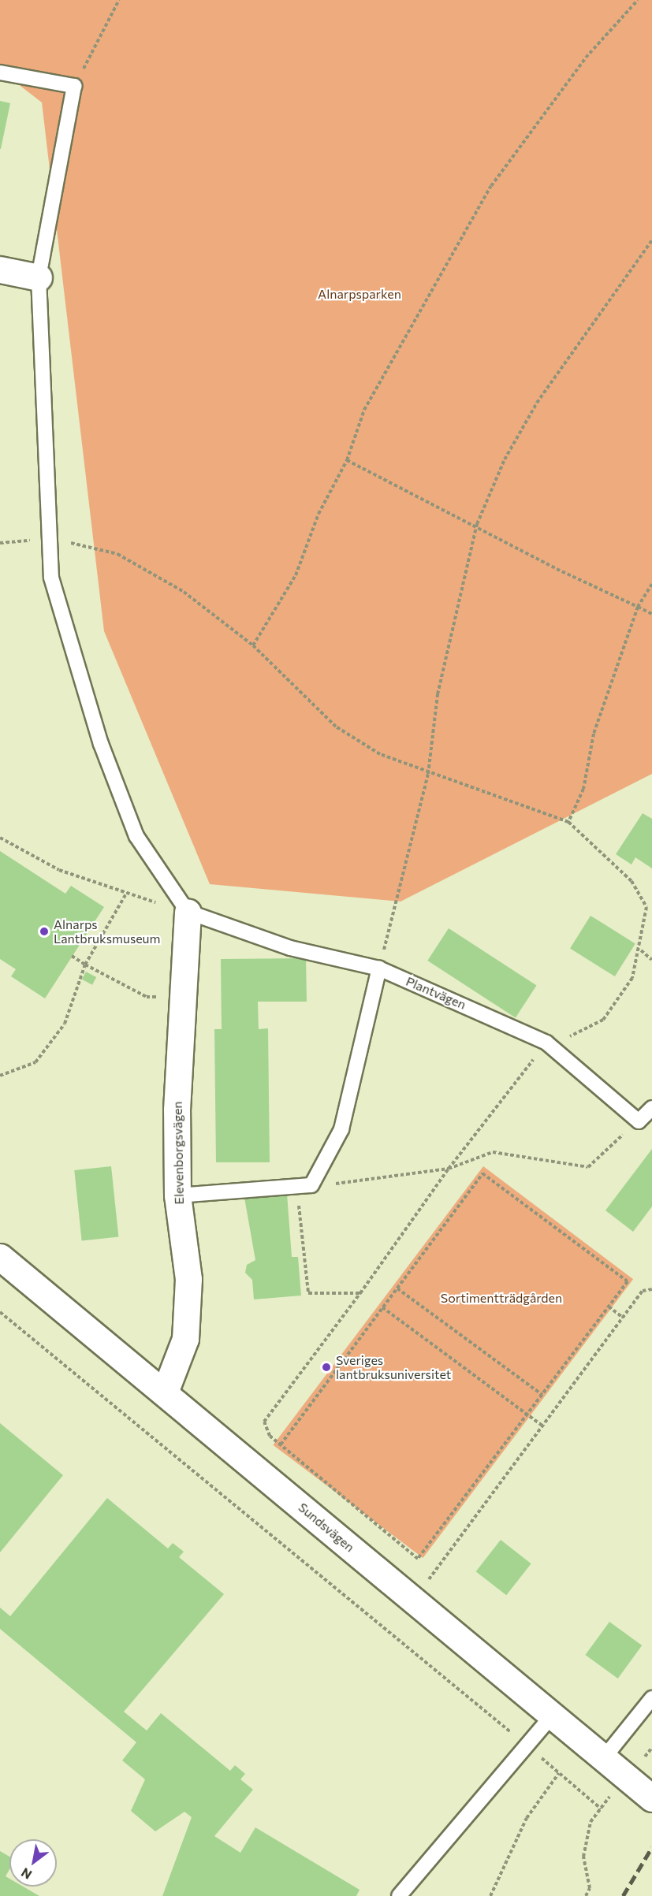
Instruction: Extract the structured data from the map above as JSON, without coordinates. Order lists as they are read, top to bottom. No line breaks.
{"streets":{"street":["Elevenborgsvägen","Sundsvägen"],"lane":["Plantvägen"]},"crossings":[["Plantvägen","Elevenborgsvägen"],["Elevenborgsvägen","Sundsvägen"]],"parks":["Alnarpsparken","Sortimentträdgården"],"places":["Alnarps Lantbruksmuseum","Sveriges lantbruksuniversitet"],"north":"bottom left"}
